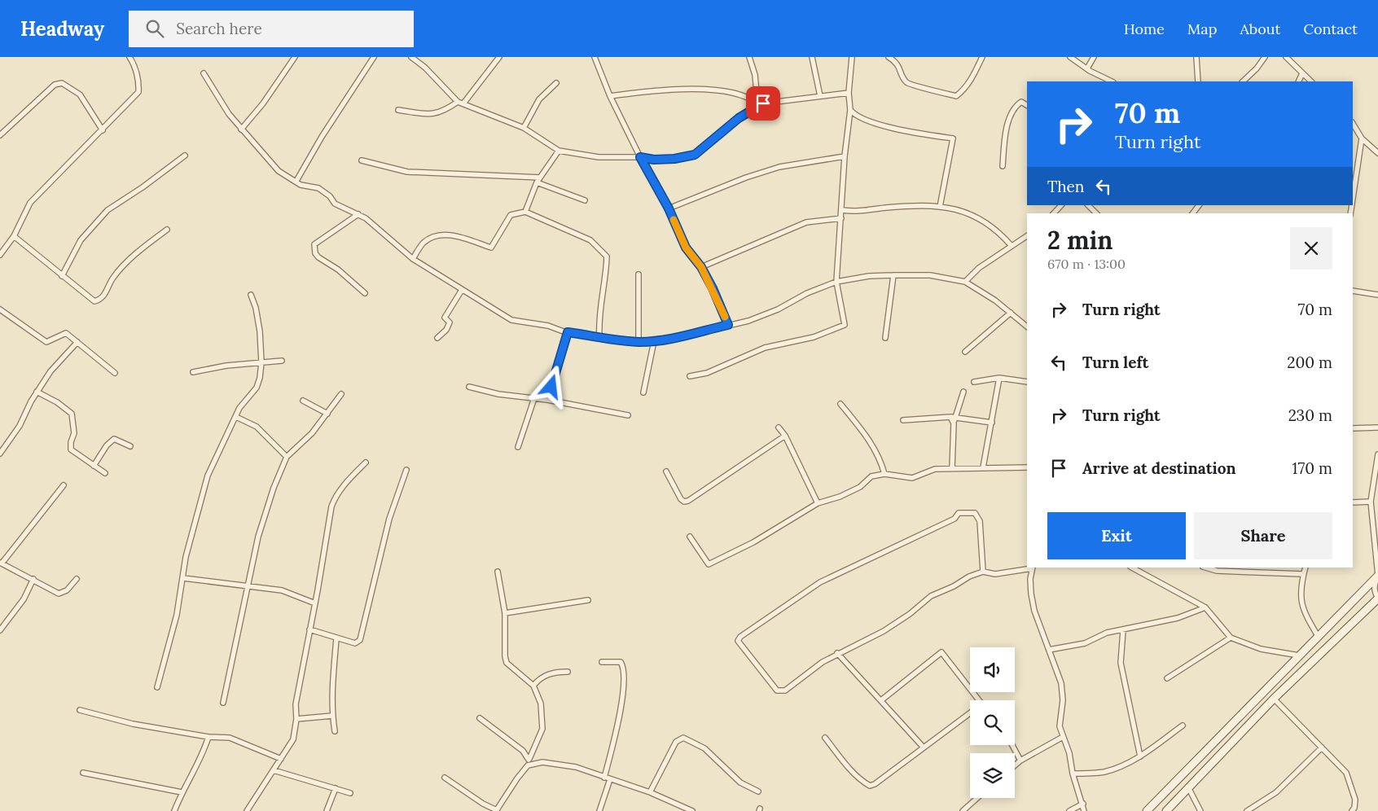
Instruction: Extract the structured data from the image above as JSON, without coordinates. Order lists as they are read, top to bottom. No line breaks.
{"page":{"header":"Headway","search":"Search here","nav":["Home","Map","About","Contact"],"turn":["70 m","Turn right"],"then":"Then","heading":["2 min","670 m · 13:00"],"list":[{"name":"Turn right","value":"70 m"},{"name":"Turn left","value":"200 m"},{"name":"Turn right","value":"230 m"},{"name":"Arrive at destination","value":"170 m"}],"buttons":["Exit","Share"]}}
